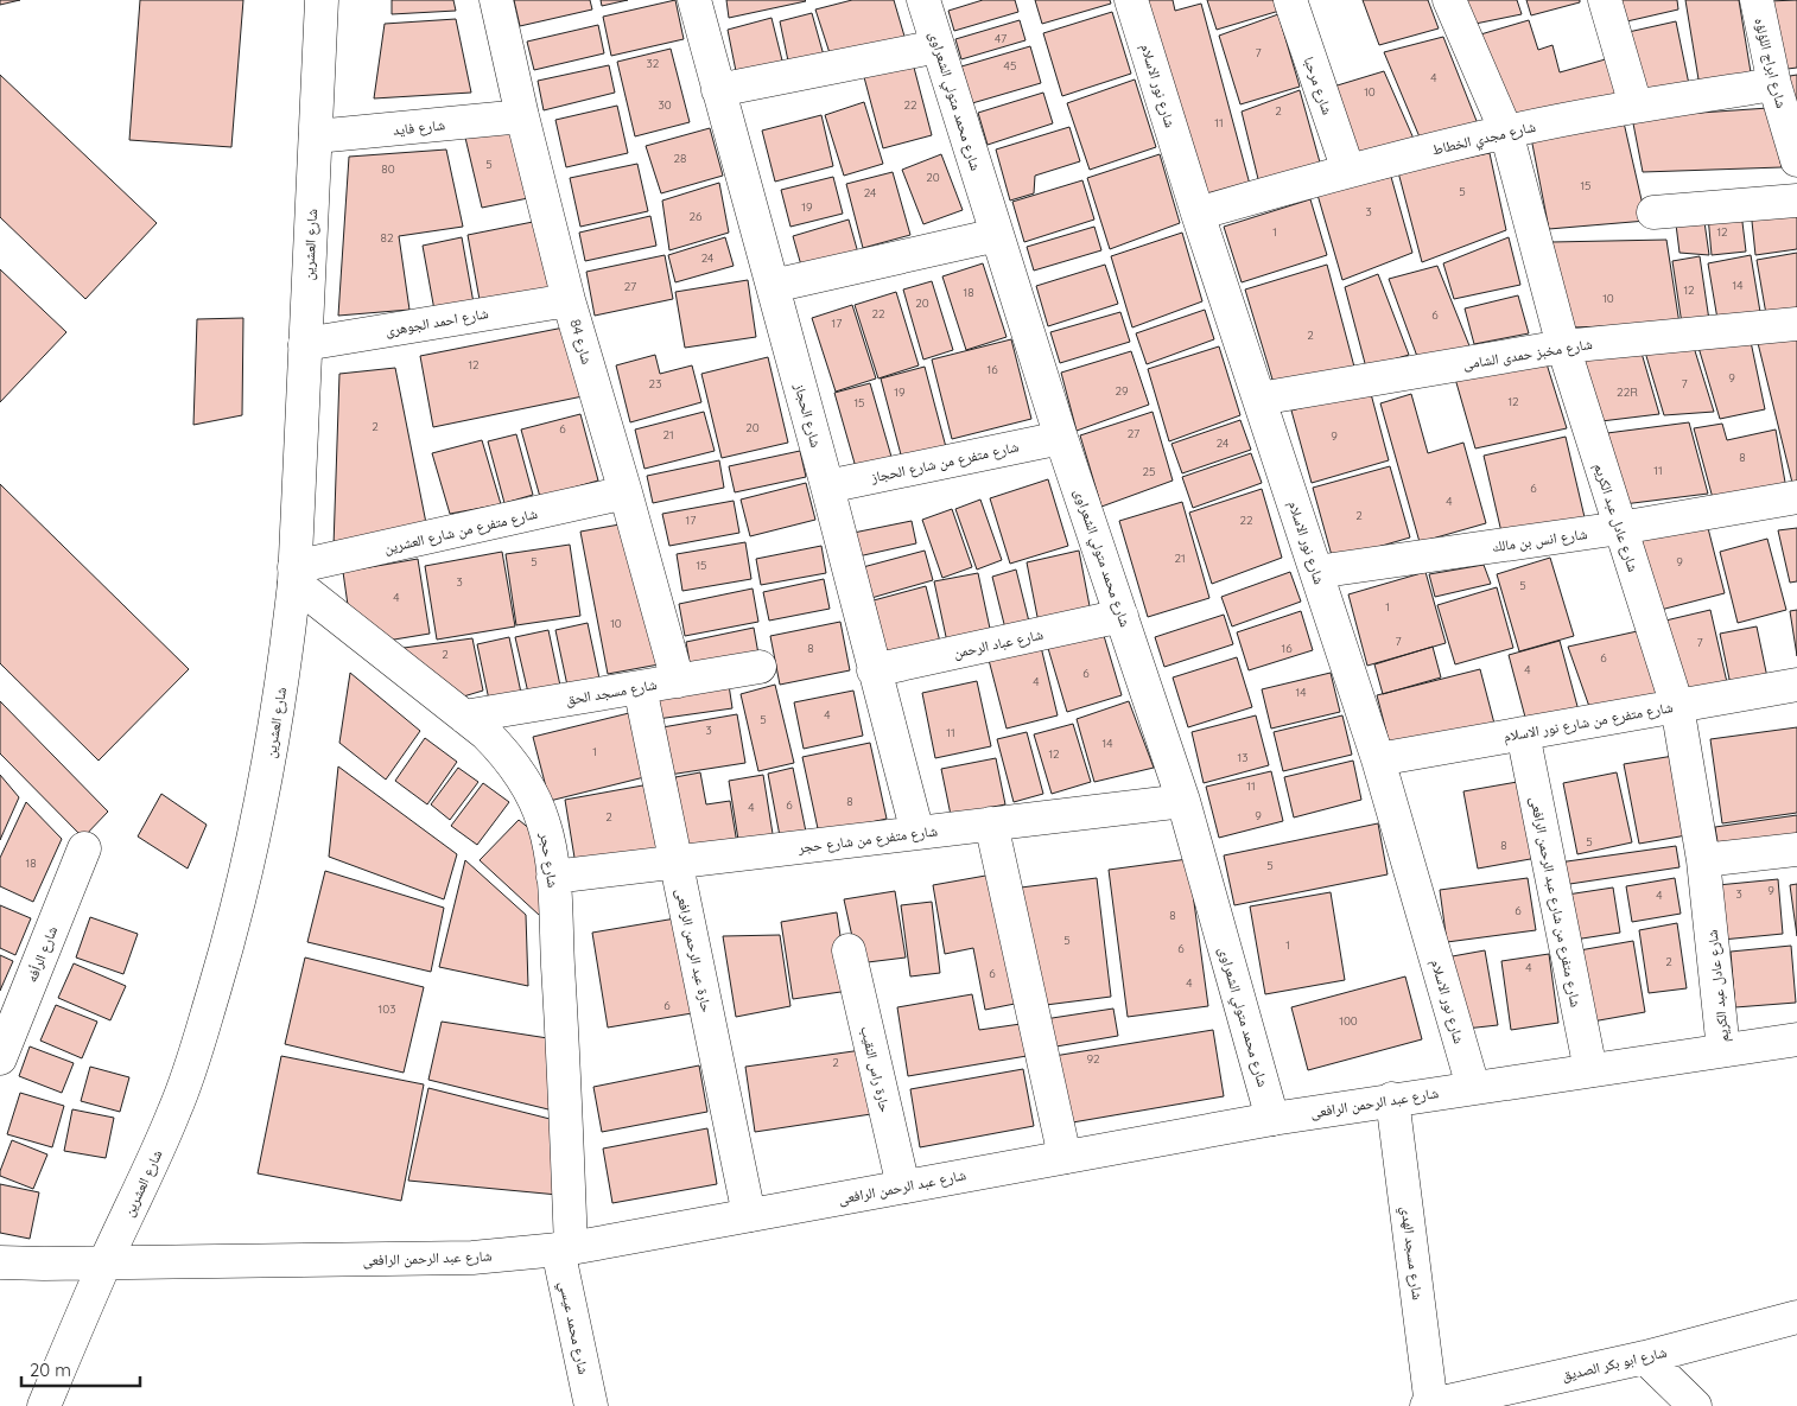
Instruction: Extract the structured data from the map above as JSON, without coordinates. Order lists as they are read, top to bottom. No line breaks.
{"streets":{"street":["شارع ابراج اللؤلؤه","شارع نور الاسلام","شارع مرحبا","شارع محمد متولي الشعراوى","شارع فايد","شارع مجدي الخطاط","شارع العشرين","شارع احمد الجوهرى","شارع 84","شارع مخبز حمدى الشامى","شارع الحجاز","شارع متفرع من شارع الحجاز","شارع عادل عبد الكريم","شارع متفرع من شارع العشرين","شارع انس بن مالك","شارع عباد الرحمن","شارع مسجد الحق","شارع متفرع من شارع نور الاسلام","شارع متفرع من شارع حجر","شارع حجر","شارع متفرع من شارع عبد الرحمن الرافعى","حارة عبد الرحمن الرافعى","شارع الرأفه","حارة راس النقيب","شارع عبد الرحمن الرافعى","شارع مسجد الهدي","شارع محمد عيسي","شارع ابو بكر الصديق"]},"crossings":[["شارع ابراج اللؤلؤه","شارع مجدي الخطاط"],["شارع نور الاسلام","شارع مجدي الخطاط"],["شارع نور الاسلام","شارع مخبز حمدى الشامى"],["شارع نور الاسلام","شارع انس بن مالك"],["شارع نور الاسلام","شارع متفرع من شارع نور الاسلام"],["شارع نور الاسلام","شارع عبد الرحمن الرافعى"],["شارع مرحبا","شارع مجدي الخطاط"],["شارع محمد متولي الشعراوى","شارع متفرع من شارع الحجاز"],["شارع محمد متولي الشعراوى","شارع عباد الرحمن"],["شارع محمد متولي الشعراوى","شارع متفرع من شارع حجر"],["شارع محمد متولي الشعراوى","شارع عبد الرحمن الرافعى"],["شارع فايد","شارع العشرين"],["شارع فايد","شارع 84"],["شارع مجدي الخطاط","شارع عادل عبد الكريم"],["شارع العشرين","شارع احمد الجوهرى"],["شارع العشرين","شارع متفرع من شارع العشرين"],["شارع العشرين","شارع حجر"],["شارع العشرين","شارع عبد الرحمن الرافعى"],["شارع احمد الجوهرى","شارع 84"],["شارع 84","شارع متفرع من شارع العشرين"],["شارع 84","شارع مسجد الحق"],["شارع مخبز حمدى الشامى","شارع عادل عبد الكريم"],["شارع الحجاز","شارع متفرع من شارع الحجاز"],["شارع الحجاز","شارع عباد الرحمن"],["شارع الحجاز","شارع متفرع من شارع حجر"],["شارع عادل عبد الكريم","شارع انس بن مالك"],["شارع عادل عبد الكريم","شارع متفرع من شارع نور الاسلام"],["شارع عادل عبد الكريم","شارع عبد الرحمن الرافعى"],["شارع متفرع من شارع العشرين","شارع حجر"],["شارع مسجد الحق","شارع حجر"],["شارع مسجد الحق","حارة عبد الرحمن الرافعى"],["شارع متفرع من شارع نور الاسلام","شارع متفرع من شارع عبد الرحمن الرافعى"],["شارع متفرع من شارع حجر","شارع حجر"],["شارع متفرع من شارع حجر","حارة عبد الرحمن الرافعى"],["شارع حجر","شارع عبد الرحمن الرافعى"],["شارع حجر","شارع محمد عيسي"],["شارع متفرع من شارع عبد الرحمن الرافعى","شارع عبد الرحمن الرافعى"],["حارة عبد الرحمن الرافعى","شارع عبد الرحمن الرافعى"],["حارة راس النقيب","شارع عبد الرحمن الرافعى"],["شارع عبد الرحمن الرافعى","شارع مسجد الهدي"],["شارع عبد الرحمن الرافعى","شارع محمد عيسي"],["شارع مسجد الهدي","شارع ابو بكر الصديق"]],"house_numbers":["47","7","32","45","4","10","30","22","2","11","28","5","80","20","15","5","24","19","3","26","1","12","82","24","14","27","12","18","10","20","22","6","17","2","12","16","9","23","7","29","19","22R","12","15","2","20","6","27","21","9","24","8","11","25","6","4","2","17","22","21","5","9","15","3","5","4","1","10","7","7","8","16","2","6","4","6","4","14","4","5","3","11","14","1","12","13","11","8","6","4","9","2","5","8","18","5","9","3","4","6","8","5","1","6","2","4","6","4","6","103","100","92","2"],"scale_bar":"20 m"}
